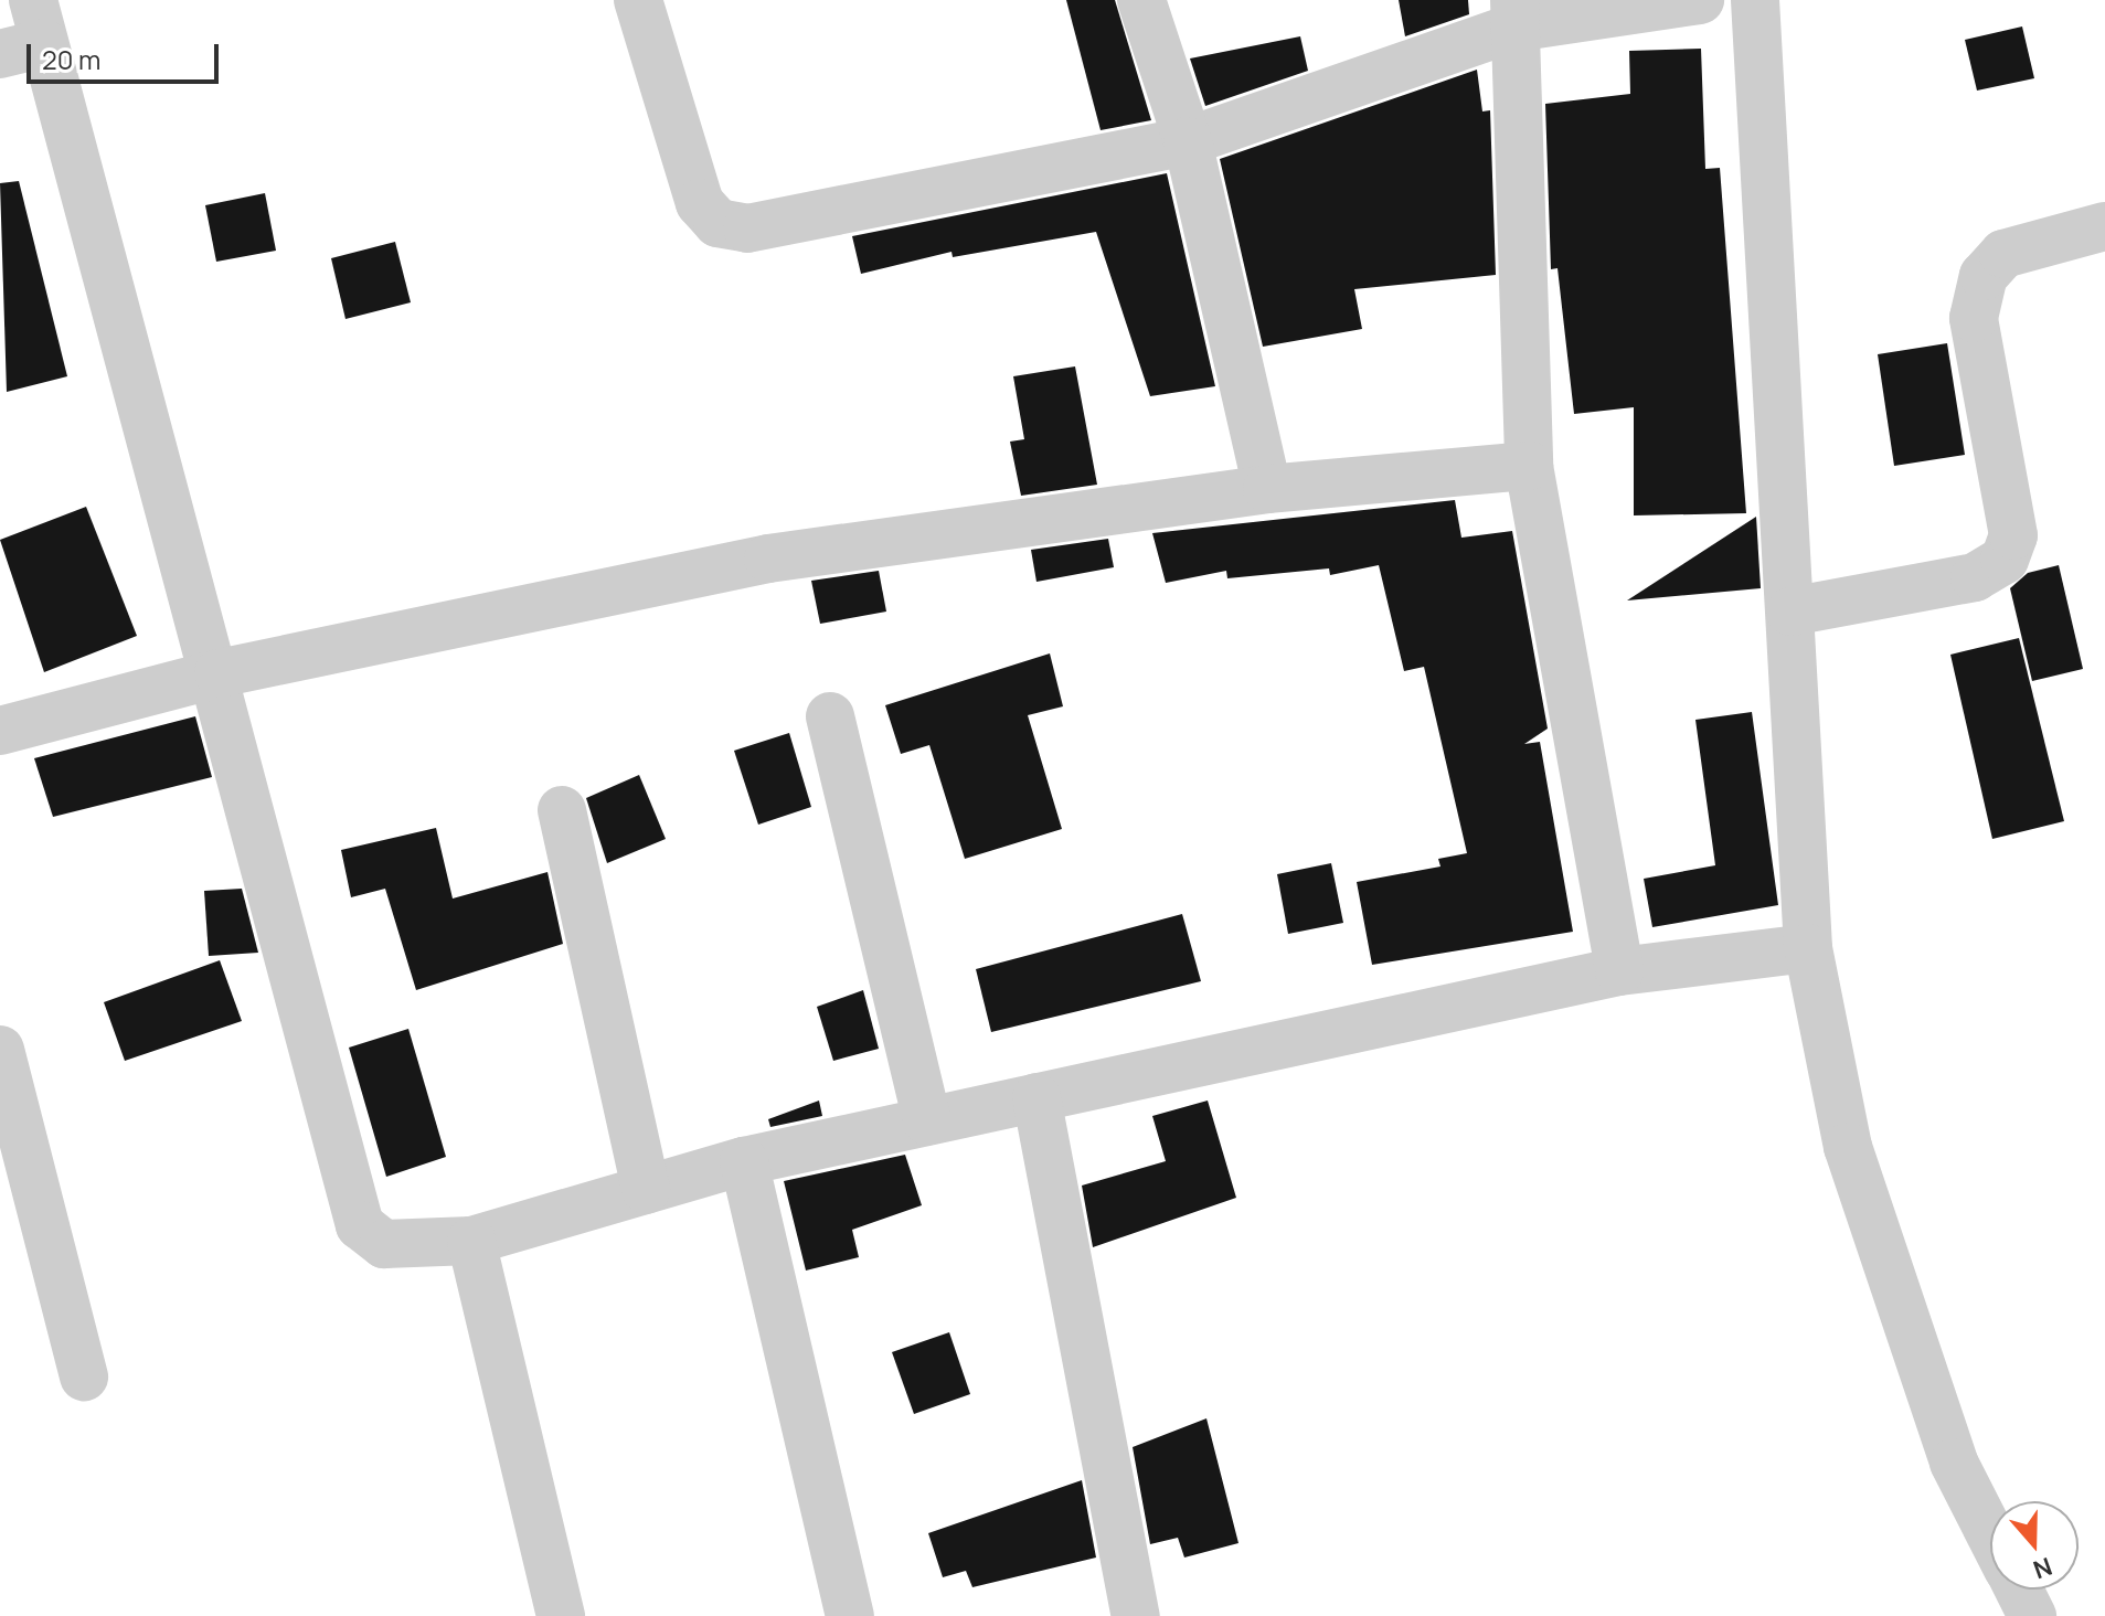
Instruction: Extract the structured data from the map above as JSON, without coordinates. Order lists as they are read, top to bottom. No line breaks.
{"scale_bar":"20 m","north":"bottom"}
